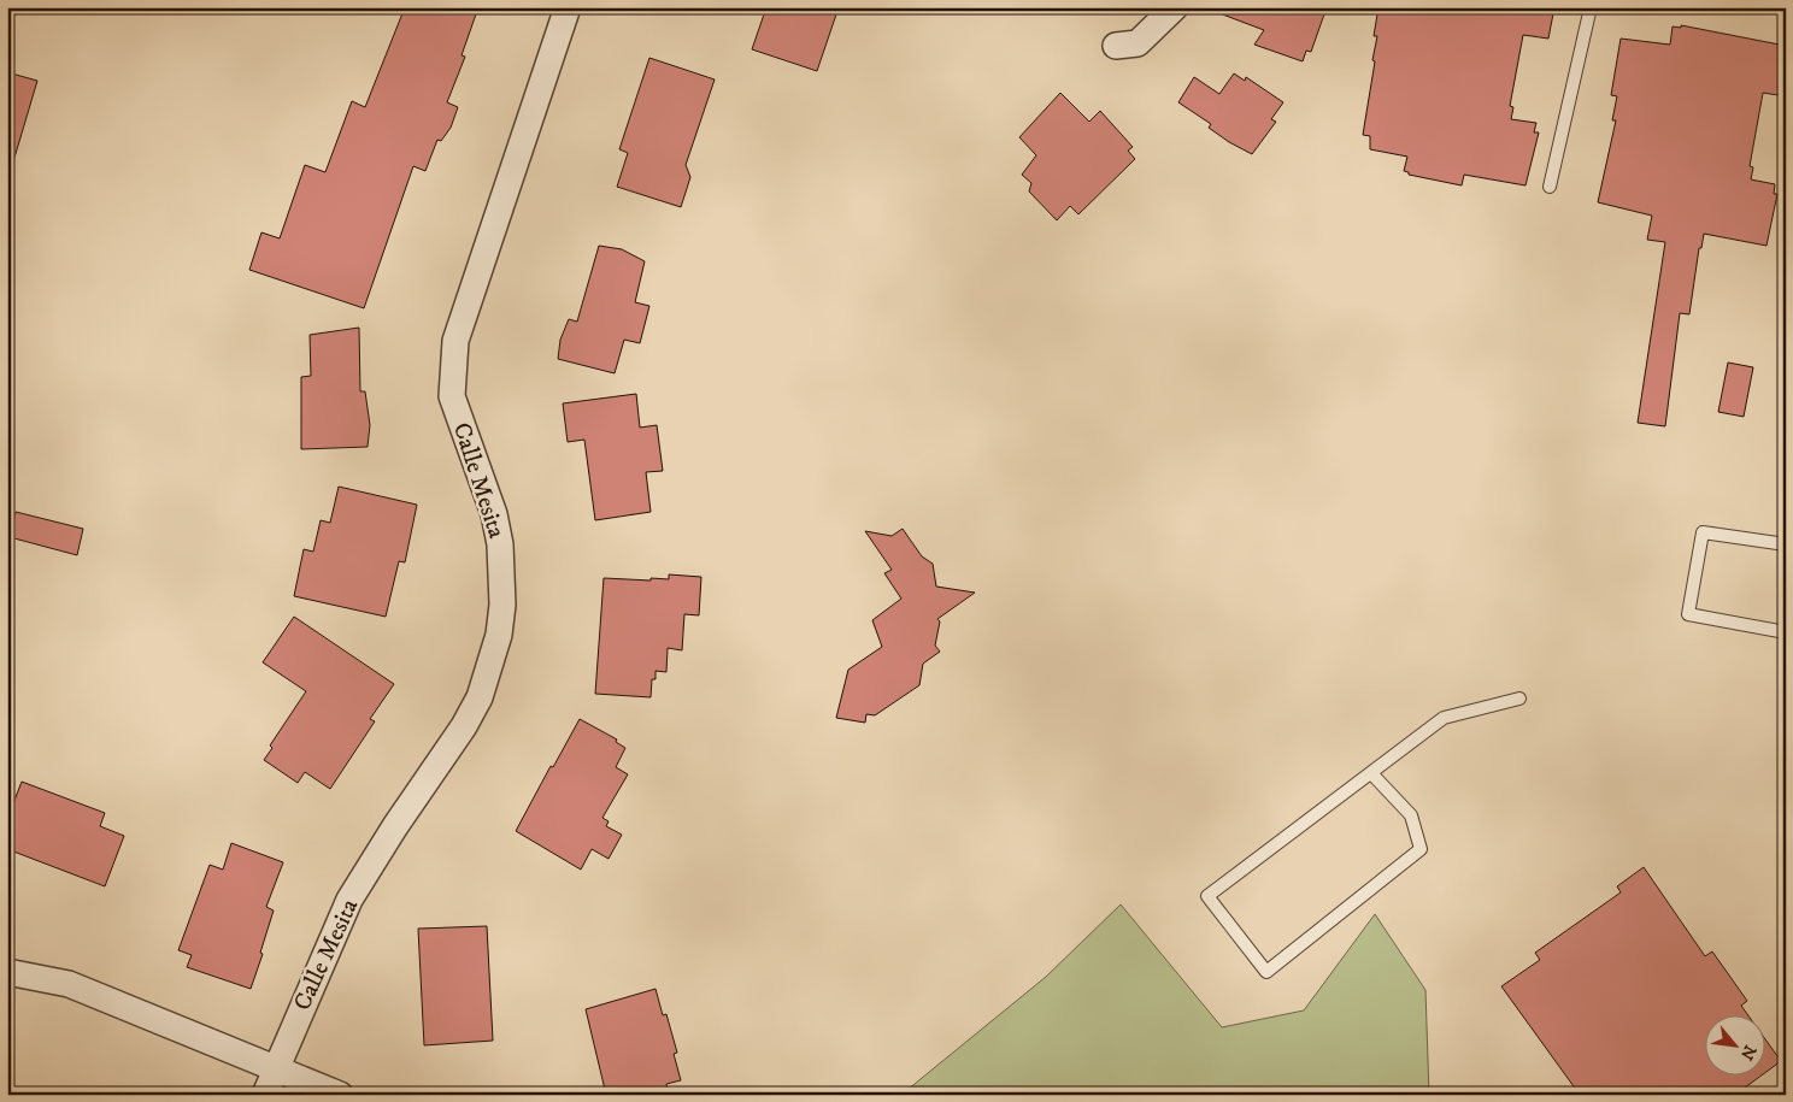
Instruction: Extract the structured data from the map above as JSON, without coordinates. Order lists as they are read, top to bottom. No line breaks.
{"streets":{"street":["Calle Mesita"]},"north":"bottom right"}
